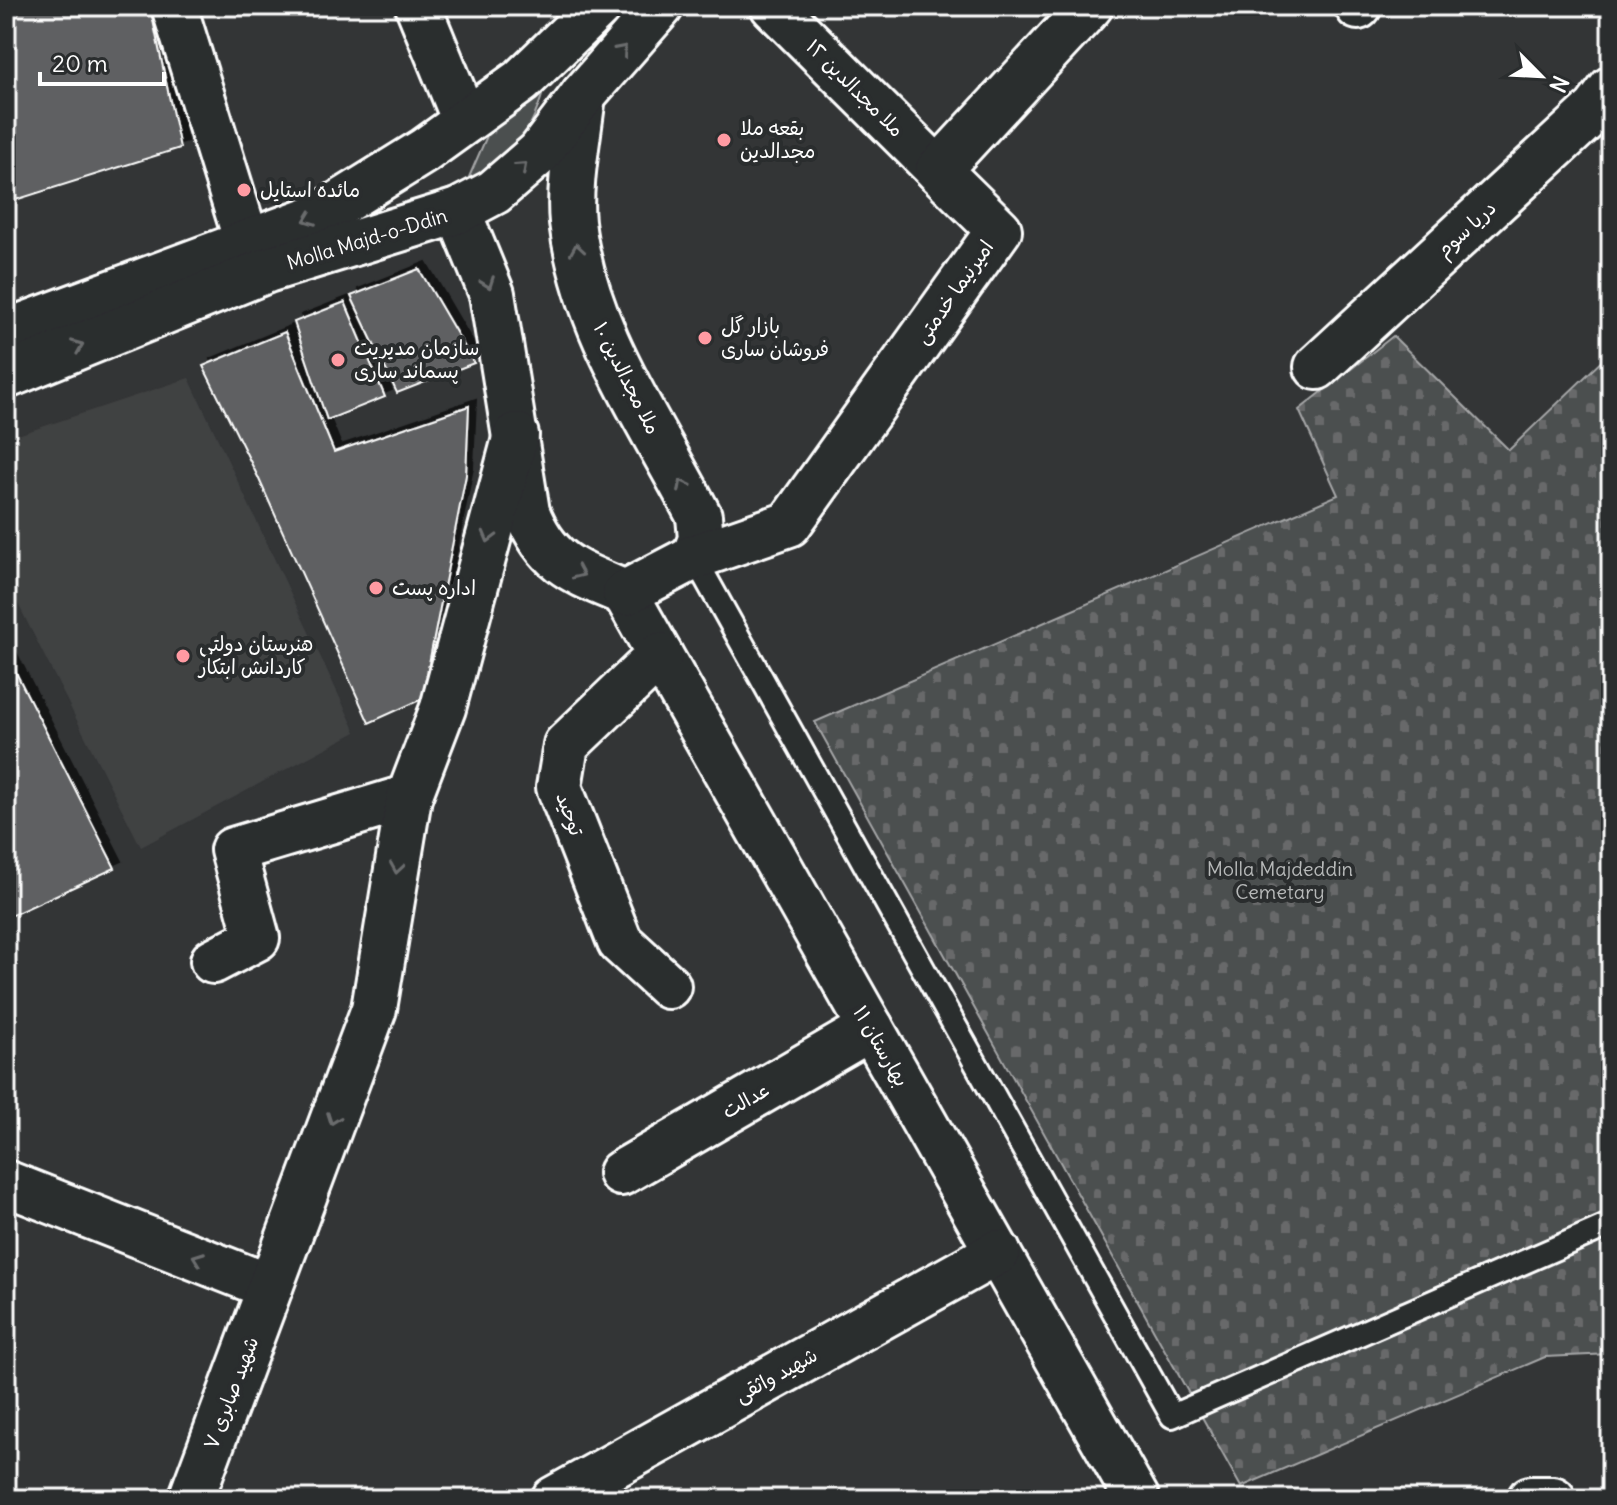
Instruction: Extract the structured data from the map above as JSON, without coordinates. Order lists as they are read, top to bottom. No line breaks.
{"streets":{"street":["ملا مجدالدین ١٢","دریا سوم","Molla Majd-o-Ddin","امیرنیما خدمتی","ملا مجدالدین ١٠","توحید","بهارستان ۱۱","عدالت","شهید واثقی","شهید صابری ٧"]},"crossings":[["ملا مجدالدین ١٢","امیرنیما خدمتی"],["Molla Majd-o-Ddin","ملا مجدالدین ١٠"],["امیرنیما خدمتی","ملا مجدالدین ١٠"],["توحید","بهارستان ۱۱"],["بهارستان ۱۱","عدالت"],["بهارستان ۱۱","شهید واثقی"]],"one_way":["شهید صابری ٧"],"parks":["Molla Majdeddin Cemetary"],"places":["بقعه ملا مجدالدين","مائده استایل","بازار گل فروشان ساری","سازمان مدیریت پسماند ساری","اداره پست","هنرستان دولتی کاردانش ابتکار"],"scale_bar":"20 m","north":"bottom right"}
